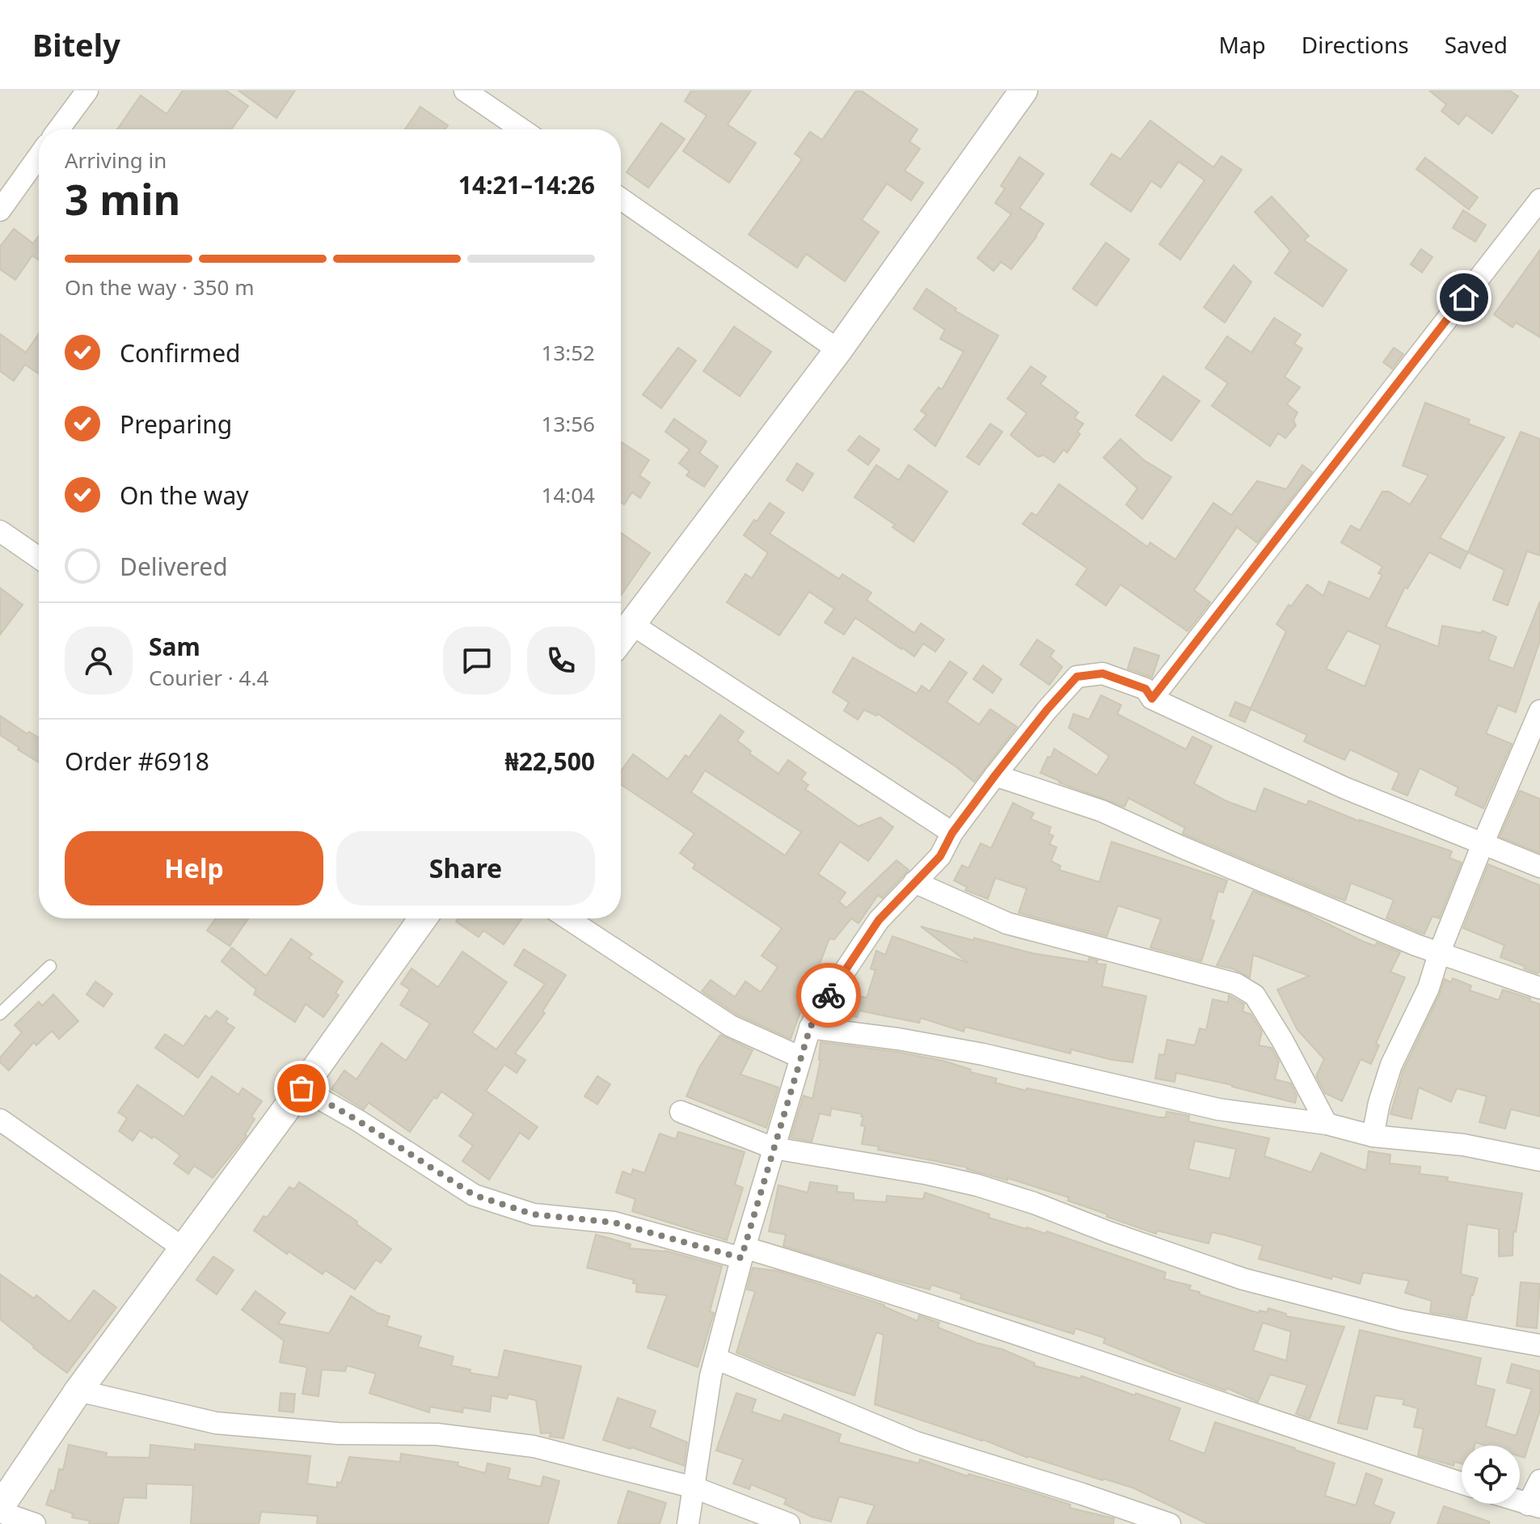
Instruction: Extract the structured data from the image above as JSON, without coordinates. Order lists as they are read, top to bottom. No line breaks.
{"page":{"header":"Bitely","nav":["Map","Directions","Saved"],"heading":["3 min","Arriving in","14:21–14:26"],"panel":["Sam","Courier · 4.4","Order #6918","₦22,500"],"bar":"On the way · 350 m","list":[["Confirmed","13:52"],["Preparing","13:56"],["On the way","14:04"],"Delivered"],"buttons":["Help","Share"]}}
